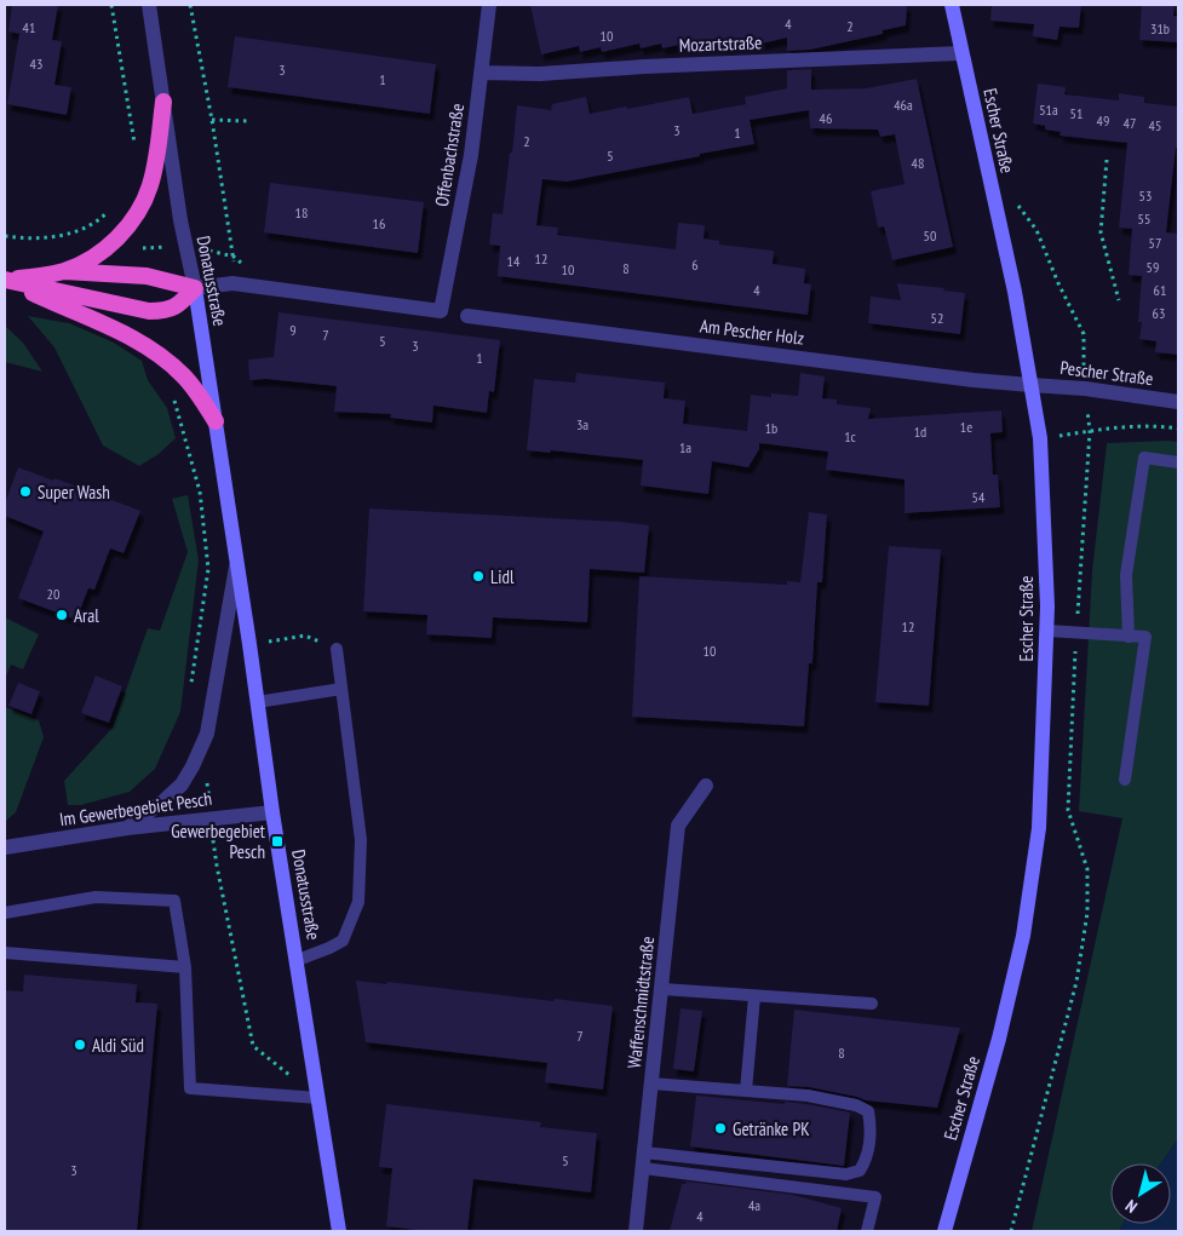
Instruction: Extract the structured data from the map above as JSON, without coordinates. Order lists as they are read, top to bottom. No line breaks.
{"streets":{"main road":["Escher Straße","Donatusstraße"],"street":["Mozartstraße","Offenbachstraße","Am Pescher Holz","Pescher Straße","Im Gewerbegebiet Pesch","Waffenschmidtstraße"]},"crossings":[["Mozartstraße","Escher Straße"],["Mozartstraße","Offenbachstraße"],["Escher Straße","Am Pescher Holz"],["Escher Straße","Pescher Straße"],["Donatusstraße","Im Gewerbegebiet Pesch"],["Am Pescher Holz","Pescher Straße"]],"places":{"other":["Super Wash","Lidl","Aral","Aldi Süd","Getränke PK"],"transit":["Gewerbegebiet Pesch"]},"house_numbers":["4","2","41","31b","10","43","3","1","46a","51a","51","46","49","47","45","3","1","2","5","48","53","18","55","16","50","57","12","14","6","59","8","10","4","61","63","52","9","7","5","3","1","3a","1e","1b","1d","1c","1a","54","20","12","10","7","8","5","3","4a","4"],"north":"bottom left"}
